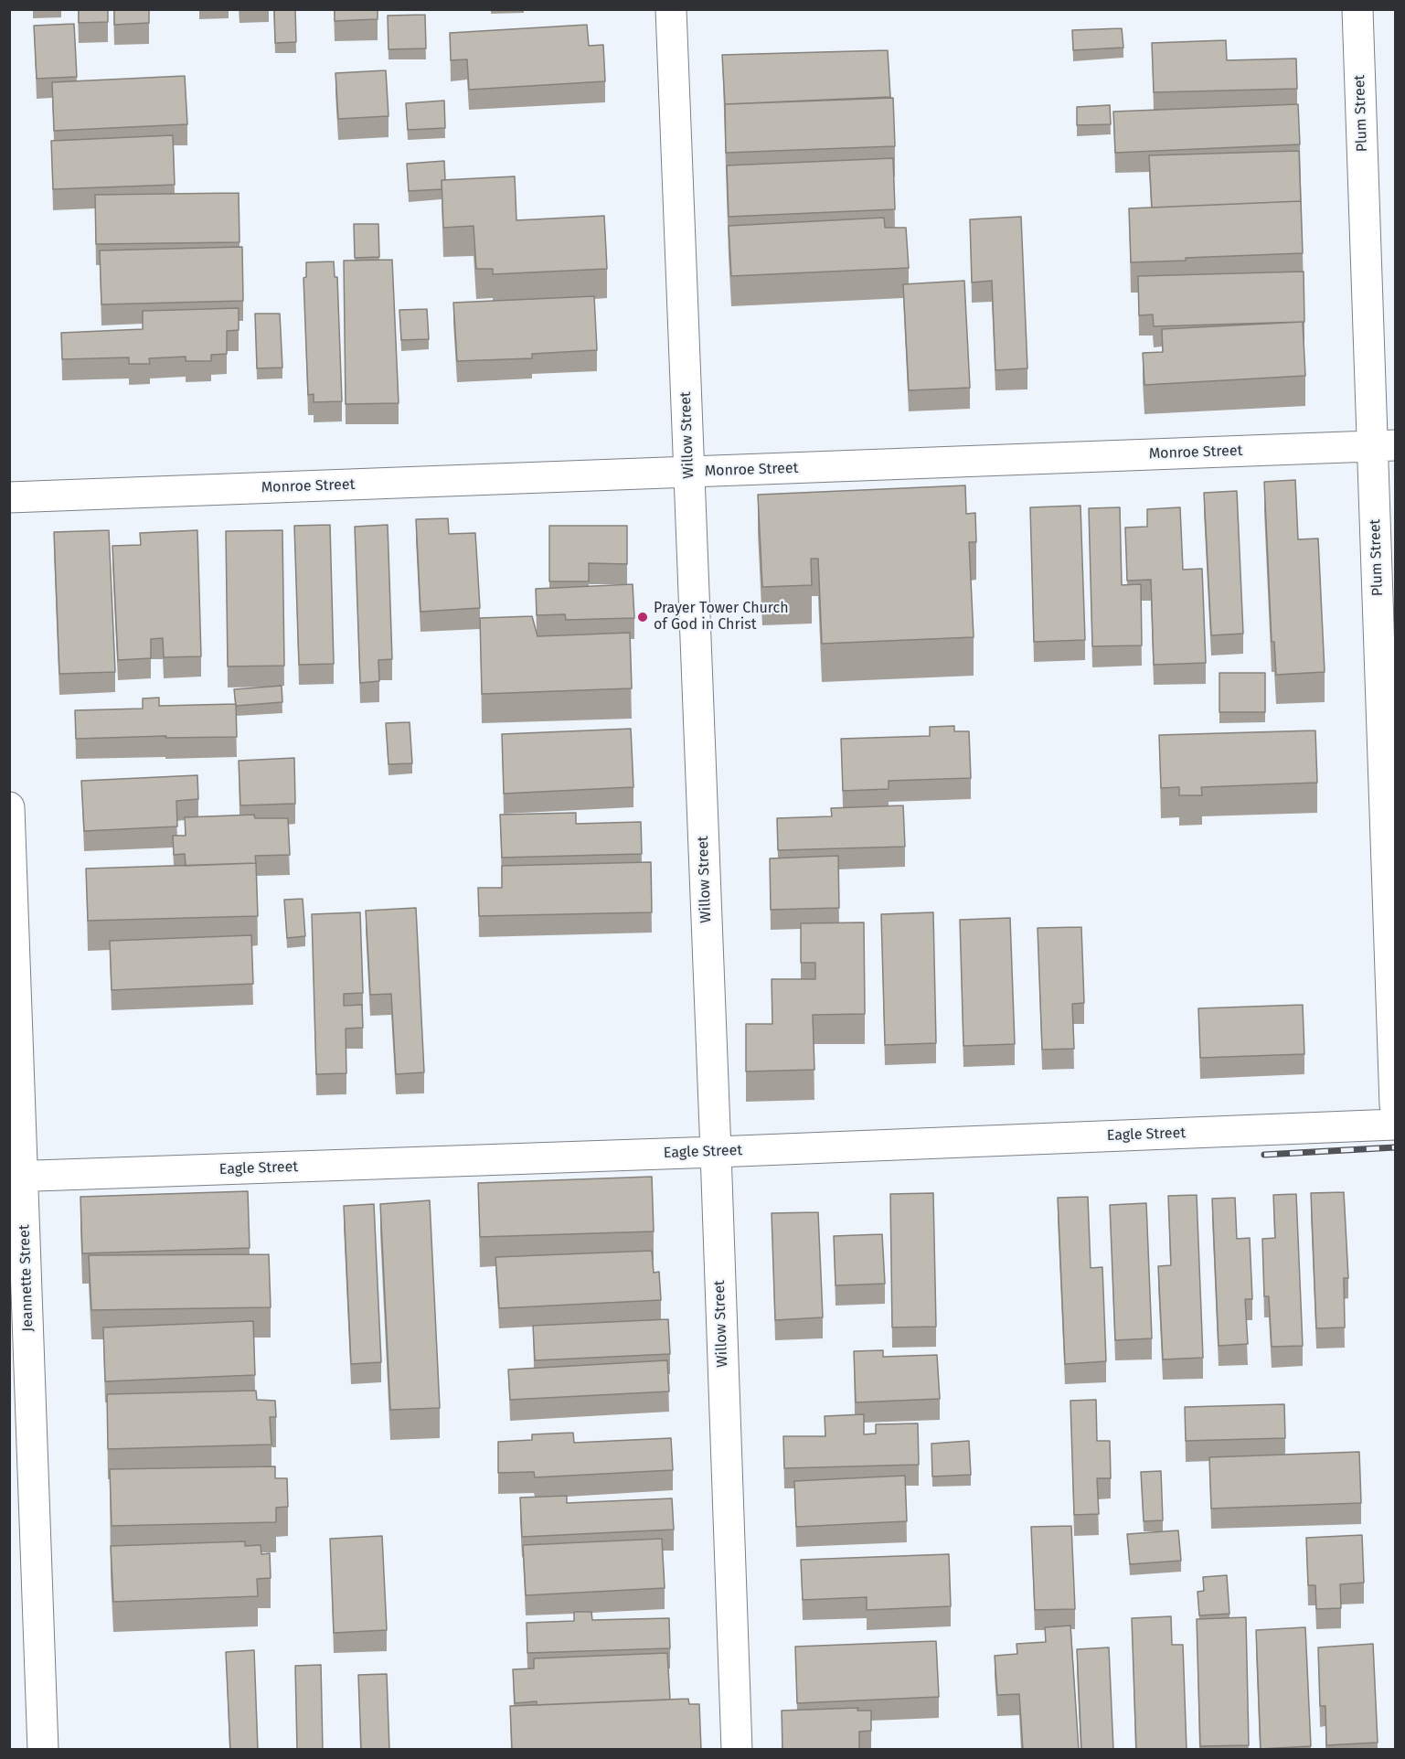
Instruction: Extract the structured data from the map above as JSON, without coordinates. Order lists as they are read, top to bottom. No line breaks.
{"streets":{"street":["Plum Street","Willow Street","Monroe Street","Eagle Street","Jeannette Street"]},"crossings":[["Plum Street","Monroe Street"],["Willow Street","Monroe Street"],["Willow Street","Eagle Street"],["Eagle Street","Jeannette Street"]],"places":["Prayer Tower Church of God in Christ"]}
